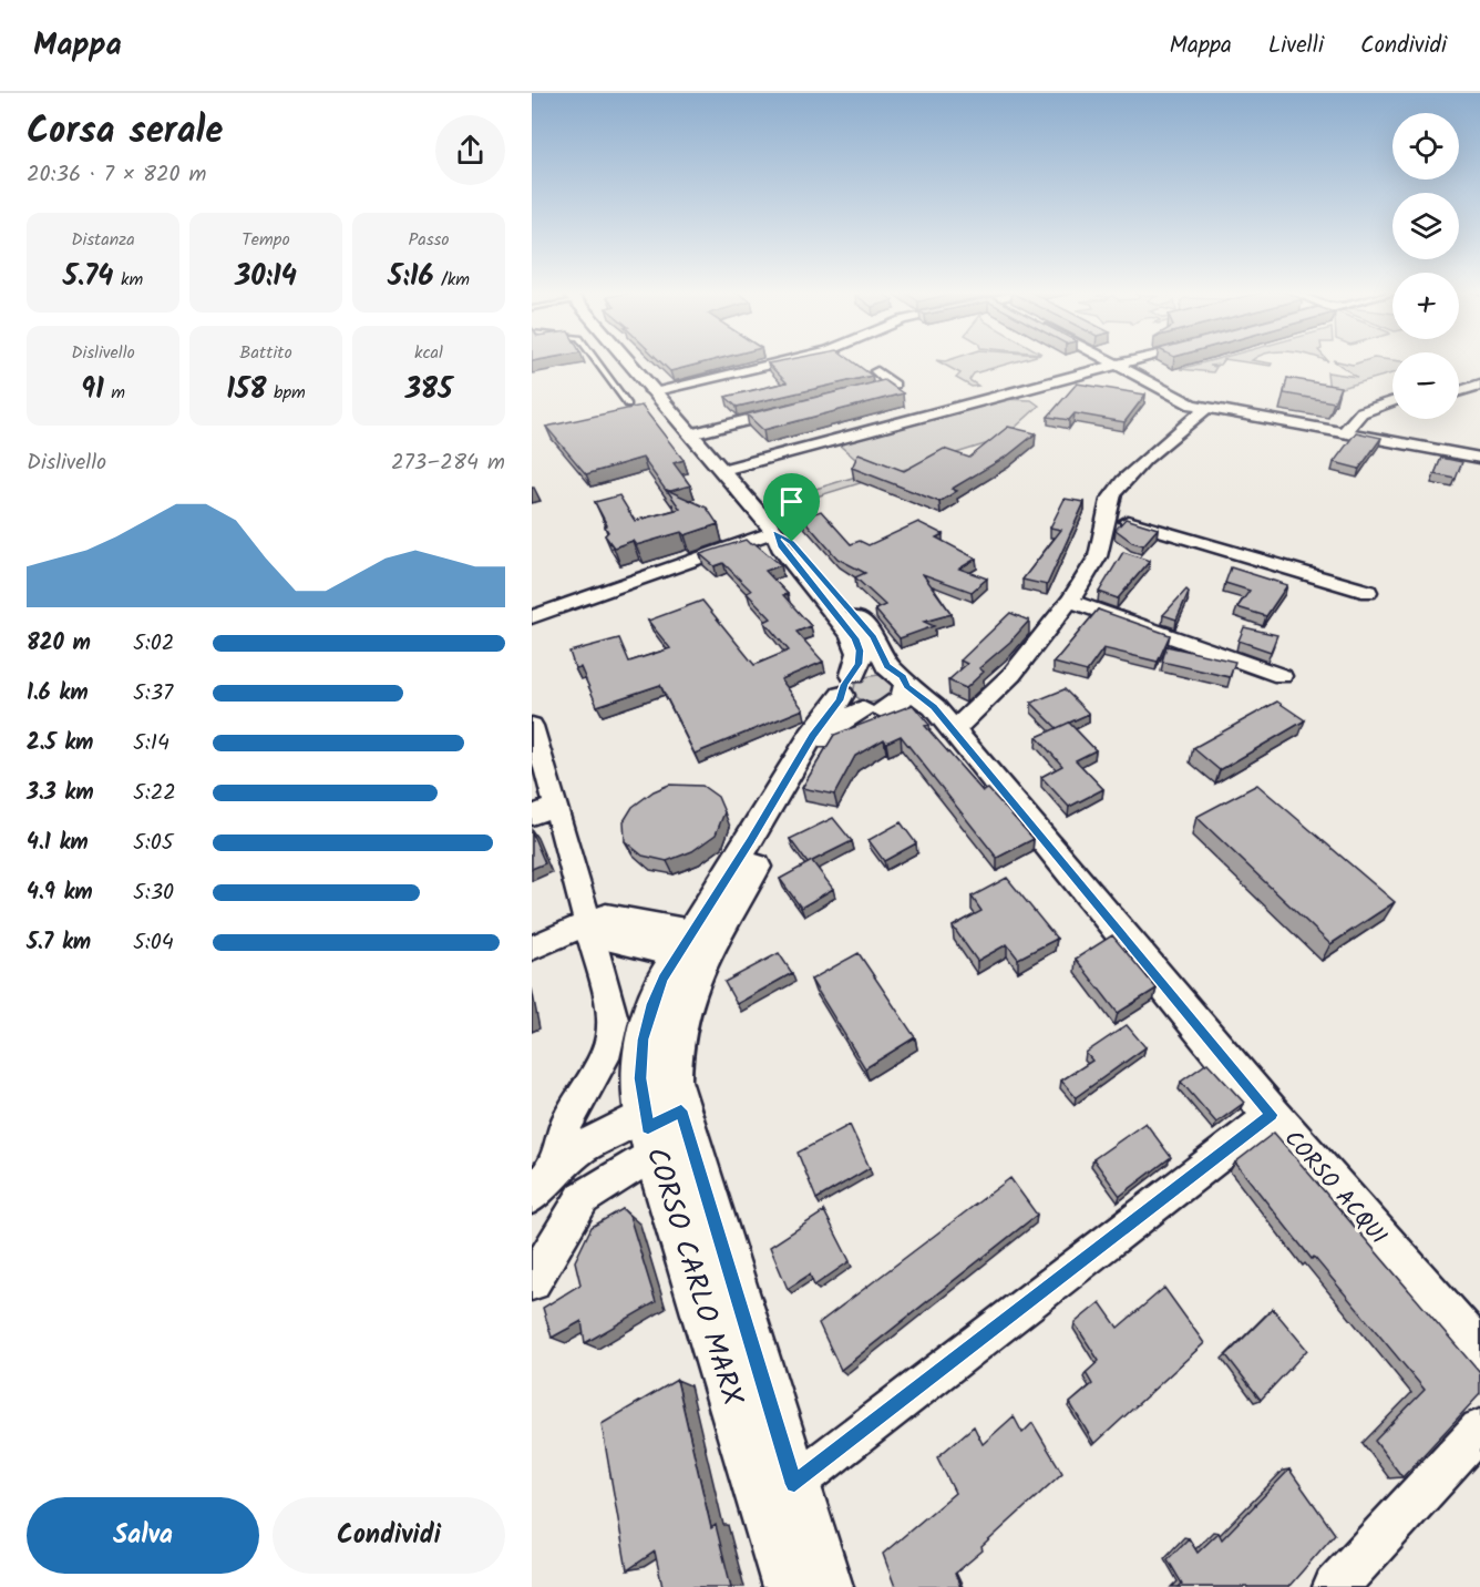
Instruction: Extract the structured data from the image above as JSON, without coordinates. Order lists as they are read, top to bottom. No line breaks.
{"streets":{"street":["CORSO ACQUI","CORSO CARLO MARX"]},"crossings":[["CORSO ACQUI","CORSO CARLO MARX"]],"page":{"header":"Mappa","nav":["Mappa","Livelli","Condividi"],"heading":["Corsa serale","20:36 · 7 × 820 m"],"map_buttons":["+","−"],"stats":[["Distanza","5.74 km"],["Tempo","30:14"],["Passo","5:16 /km"],["Dislivello","91 m"],["Battito","158 bpm"],["kcal","385"]],"chart":["Dislivello","273–284 m"],"list":[{"name":"820 m","note":"5:02"},{"name":"1.6 km","note":"5:37"},{"name":"2.5 km","note":"5:14"},{"name":"3.3 km","note":"5:22"},{"name":"4.1 km","note":"5:05"},{"name":"4.9 km","note":"5:30"},{"name":"5.7 km","note":"5:04"}],"buttons":["Salva","Condividi"]}}
